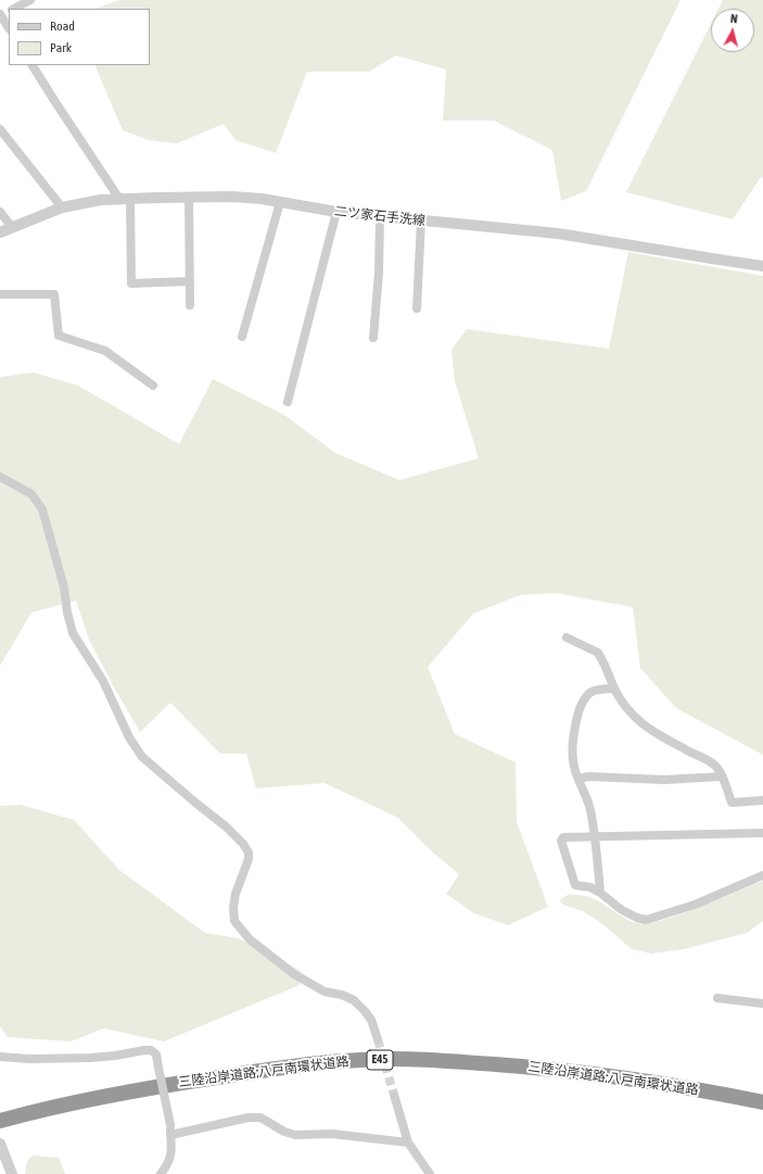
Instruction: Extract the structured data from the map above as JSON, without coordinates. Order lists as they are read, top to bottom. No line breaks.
{"streets":{"highway":["E45","三陸沿岸道路;八戸南環状道路"],"street":["二ツ家石手洗線"]},"legend":["Road","Park"],"north":"top"}
